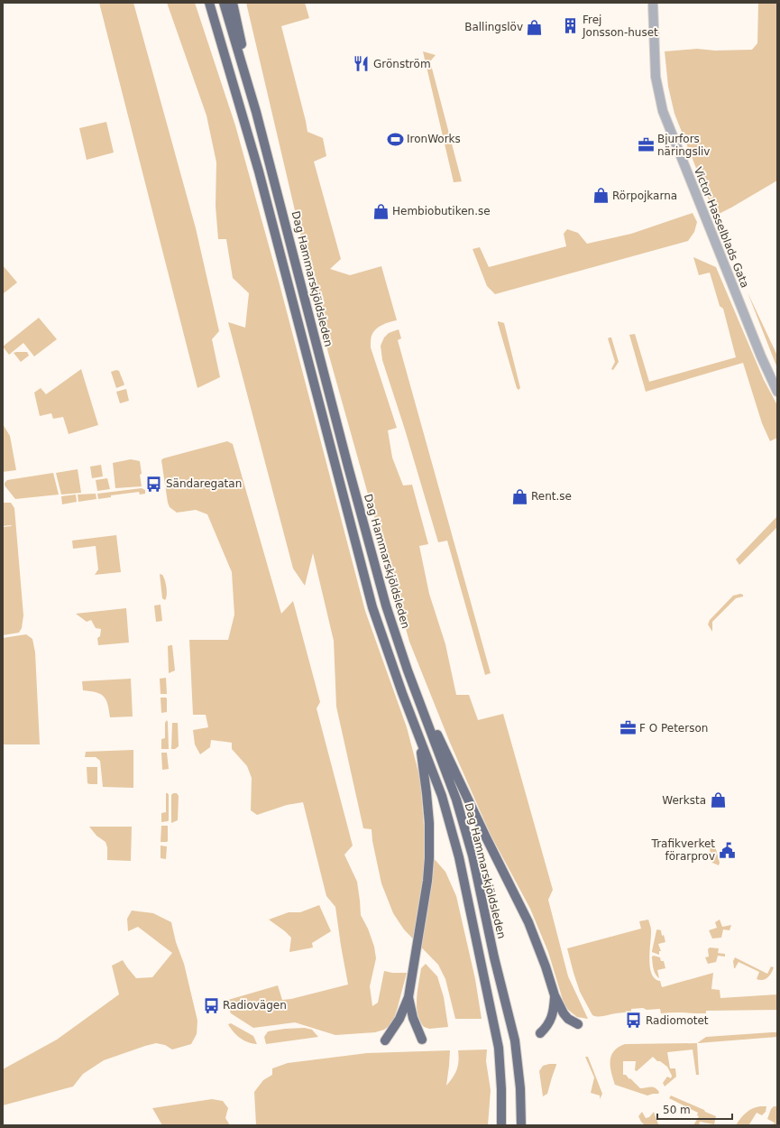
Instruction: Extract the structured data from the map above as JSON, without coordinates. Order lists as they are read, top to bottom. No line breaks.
{"streets":{"main road":["Dag Hammarskjöldsleden"],"street":["Victor Hasselblads Gata"]},"places":{"building":["Frej Jonsson-huset"],"shop":["Ballingslöv","Rörpojkarna","Hembiobutiken.se","Rent.se","Werksta"],"restaurant":["Grönström"],"sports":["IronWorks"],"office":["Bjurfors näringsliv","F O Peterson"],"bus stop":["Sändaregatan","Radiovägen","Radiomotet"],"public building":["Trafikverket förarprov"]},"scale_bar":"50 m"}
